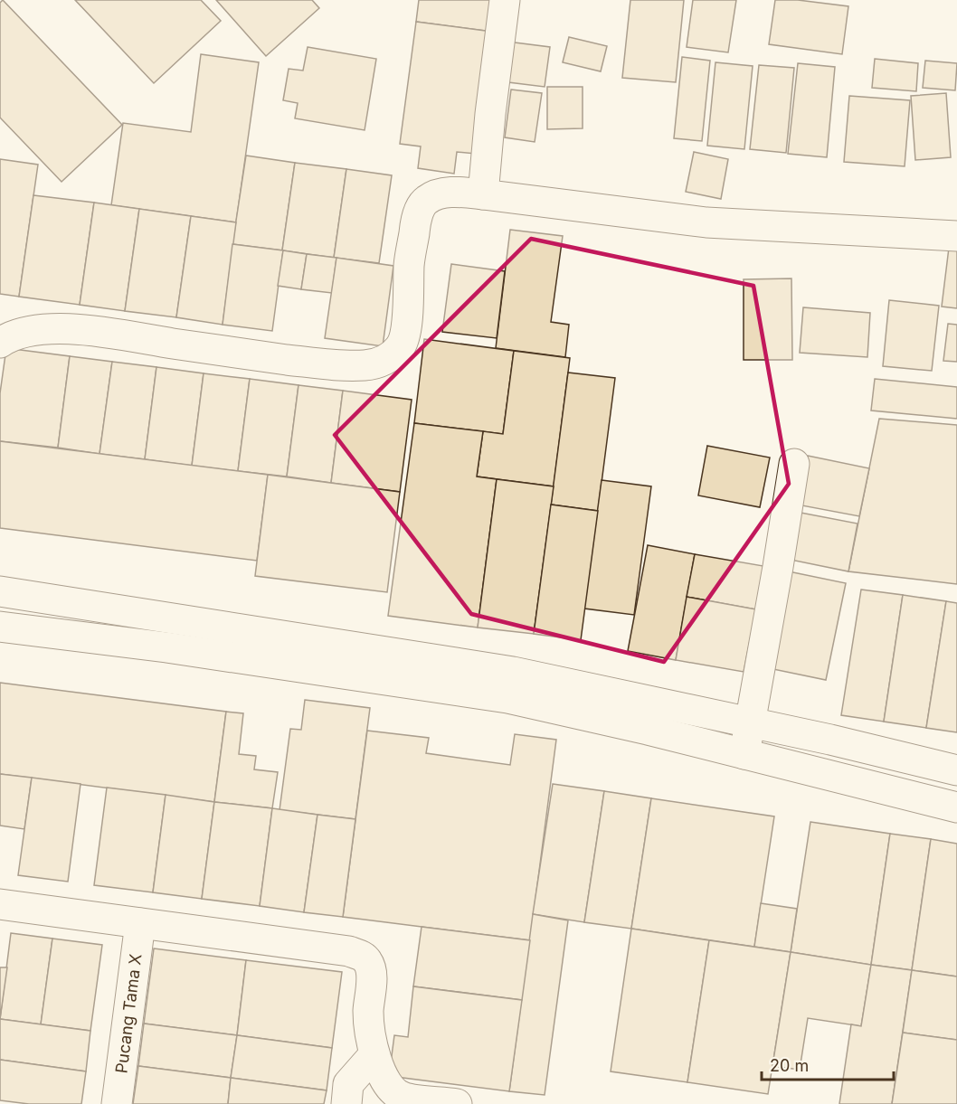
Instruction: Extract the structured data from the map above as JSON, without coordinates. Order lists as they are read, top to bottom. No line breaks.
{"streets":{"street":["Pucang Tama X"]},"scale_bar":"20 m"}
